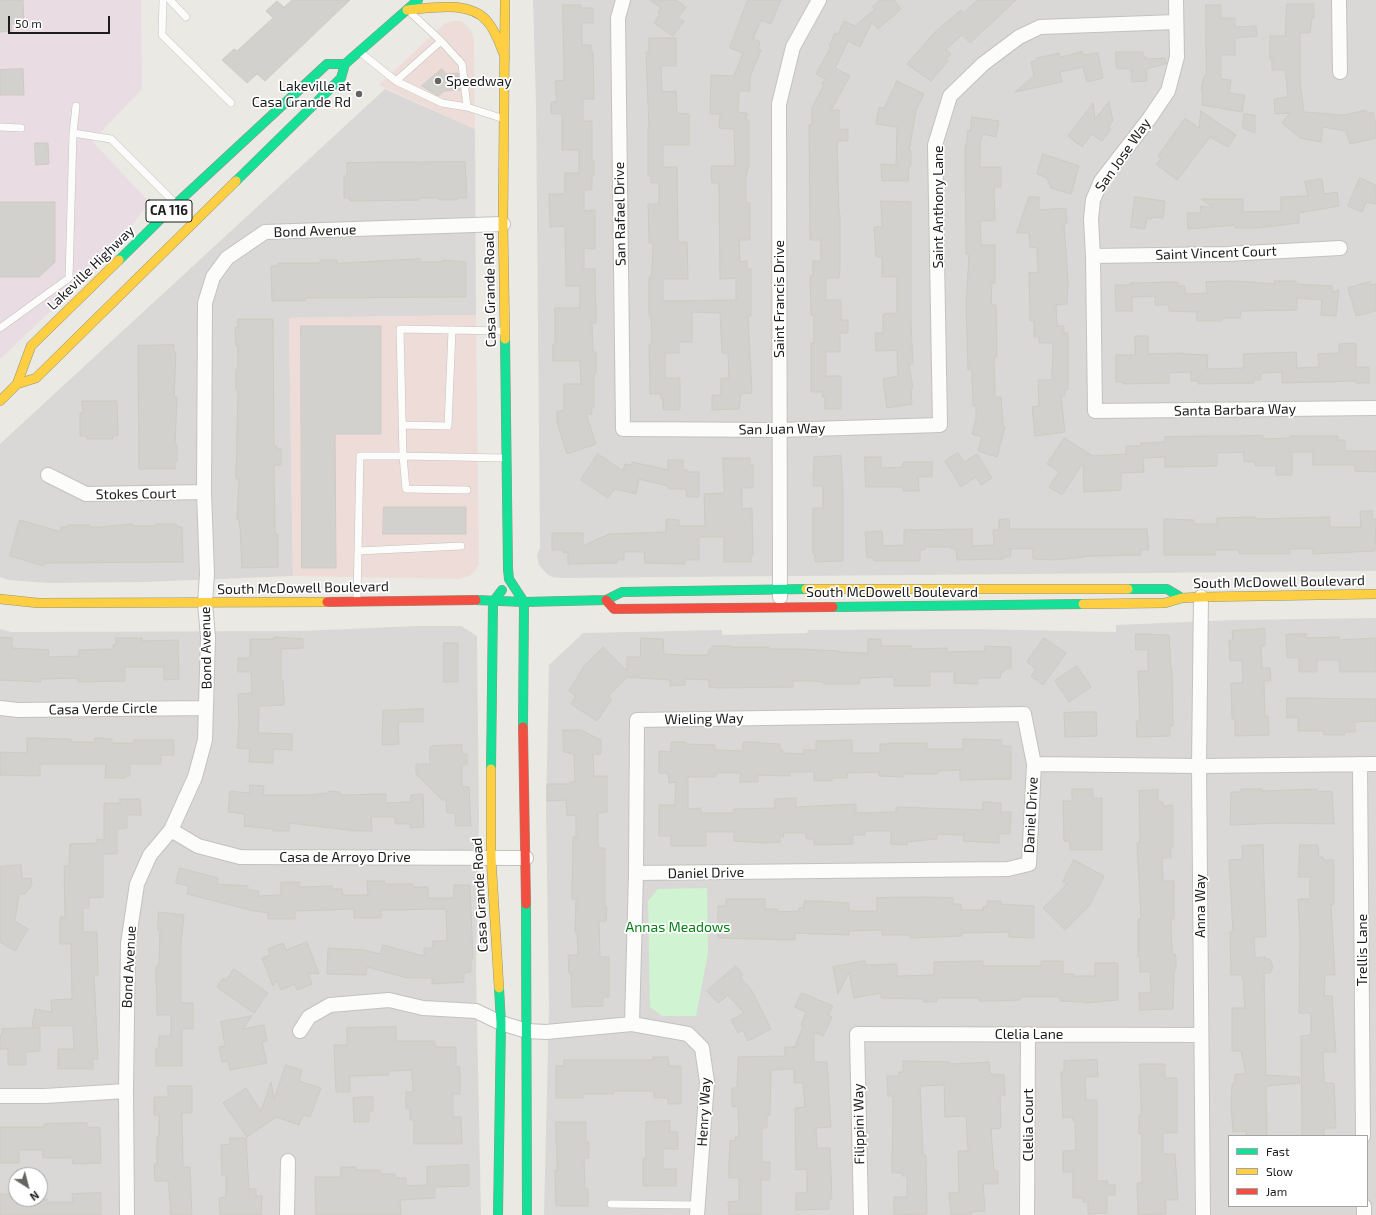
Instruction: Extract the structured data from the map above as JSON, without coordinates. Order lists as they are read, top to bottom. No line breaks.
{"streets":{"main road":["CA 116","Lakeville Highway","Casa Grande Road","South McDowell Boulevard"],"street":["San Jose Way","Saint Anthony Lane","San Rafael Drive","Bond Avenue","Saint Vincent Court","Saint Francis Drive","Santa Barbara Way","San Juan Way","Stokes Court","Casa Verde Circle","Wieling Way","Daniel Drive","Casa de Arroyo Drive","Anna Way","Trellis Lane","Clelia Lane","Henry Way","Filippini Way","Clelia Court"]},"crossings":[["San Jose Way","Saint Anthony Lane"],["San Jose Way","Saint Vincent Court"],["San Jose Way","Santa Barbara Way"],["Saint Anthony Lane","San Juan Way"],["San Rafael Drive","San Juan Way"],["Bond Avenue","Casa Grande Road"],["Bond Avenue","Stokes Court"],["Bond Avenue","South McDowell Boulevard"],["Bond Avenue","Casa Verde Circle"],["Bond Avenue","Casa de Arroyo Drive"],["Casa Grande Road","South McDowell Boulevard"],["Casa Grande Road","Casa de Arroyo Drive"],["Casa Grande Road","Henry Way"],["Saint Francis Drive","San Juan Way"],["Saint Francis Drive","South McDowell Boulevard"],["South McDowell Boulevard","Anna Way"],["Wieling Way","Daniel Drive"],["Wieling Way","Henry Way"],["Daniel Drive","Anna Way"],["Daniel Drive","Trellis Lane"],["Anna Way","Clelia Lane"],["Clelia Lane","Filippini Way"],["Clelia Lane","Clelia Court"]],"parks":["Annas Meadows"],"places":["Speedway","Lakeville at Casa Grande Rd"],"legend":["Fast","Slow","Jam"],"scale_bar":"50 m","north":"bottom right"}
